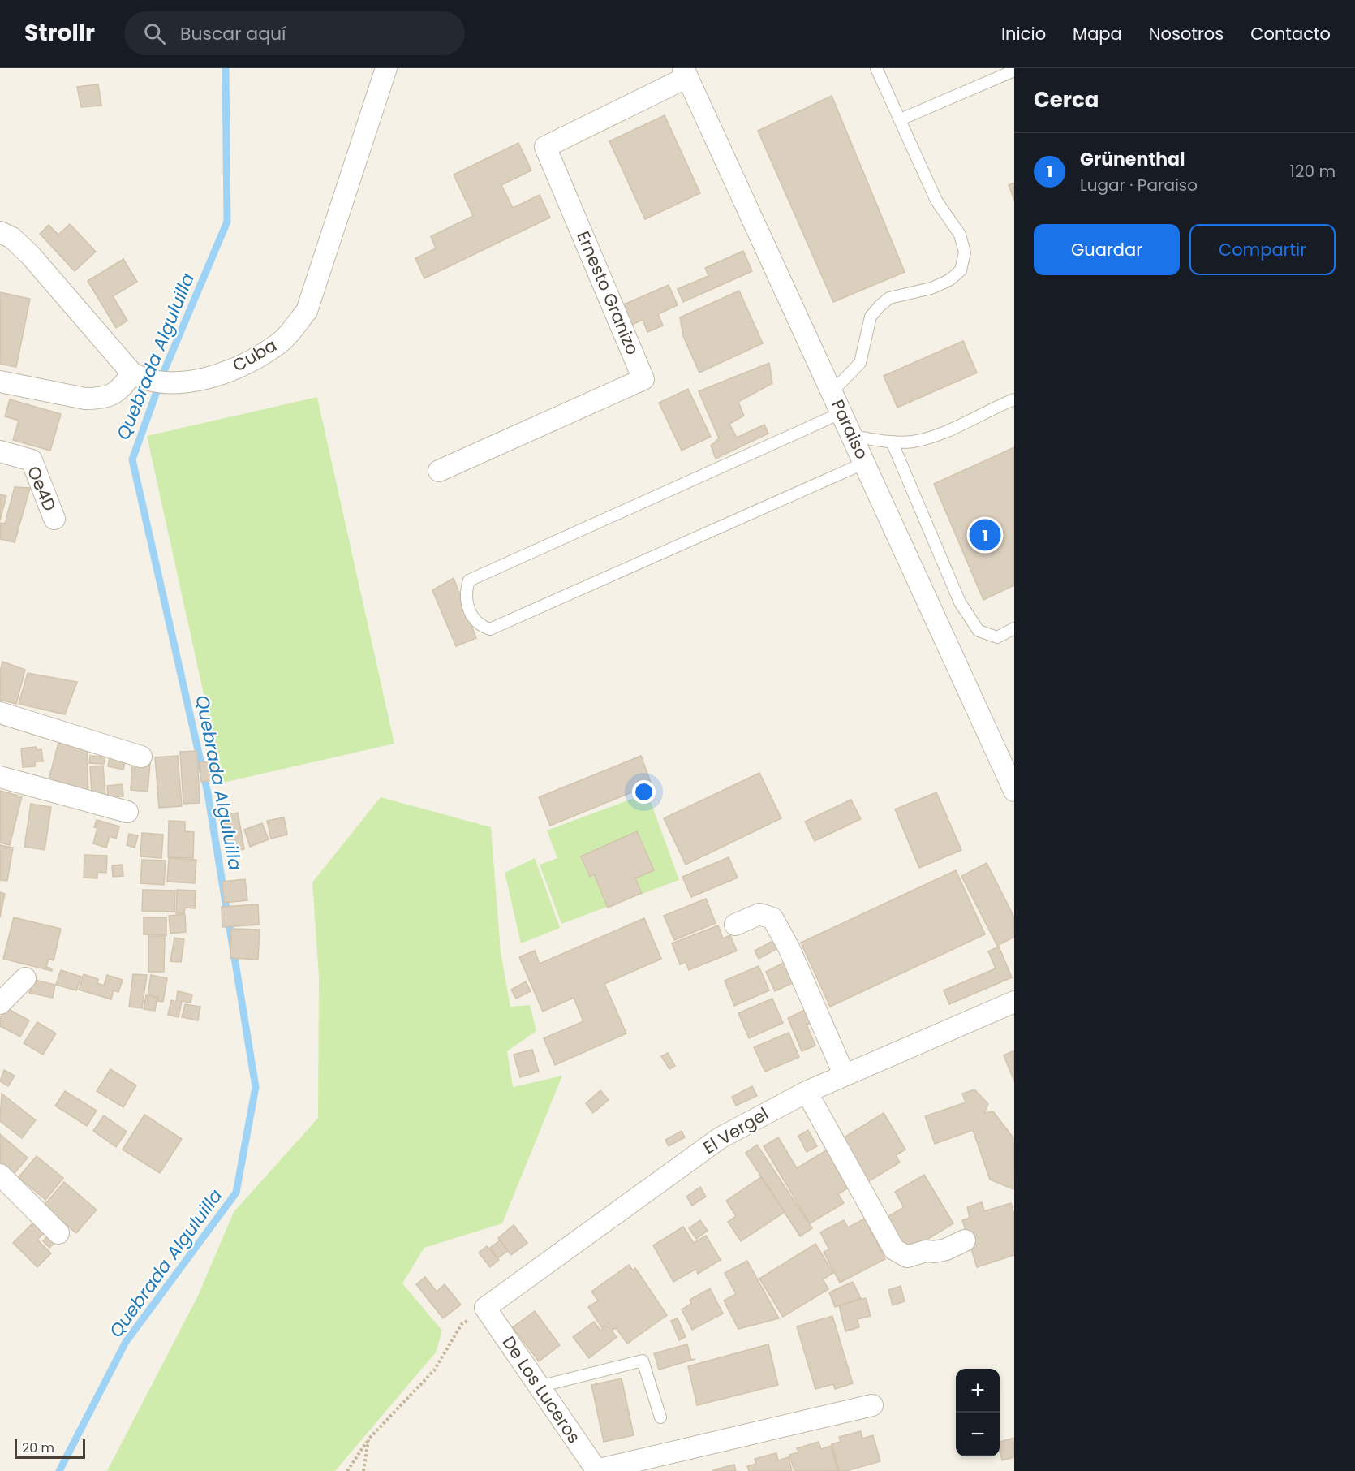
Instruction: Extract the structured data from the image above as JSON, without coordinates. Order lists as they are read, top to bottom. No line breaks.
{"streets":{"street":["Ernesto Granizo","Cuba","Paraiso","Oe4D","El Vergel","De Los Luceros"]},"crossings":[["Ernesto Granizo","Paraiso"],["El Vergel","De Los Luceros"]],"water":["Quebrada Alguluilla"],"scale_bar":"20 m","page":{"header":"Strollr","search":"Buscar aquí","nav":["Inicio","Mapa","Nosotros","Contacto"],"heading":"Cerca","list":[{"mark":"1","name":"Grünenthal","note":"Lugar · Paraiso","value":"120 m"}],"buttons":["Guardar","Compartir"],"pins":"1","map_buttons":["+","−"],"scale":"20 m"}}
